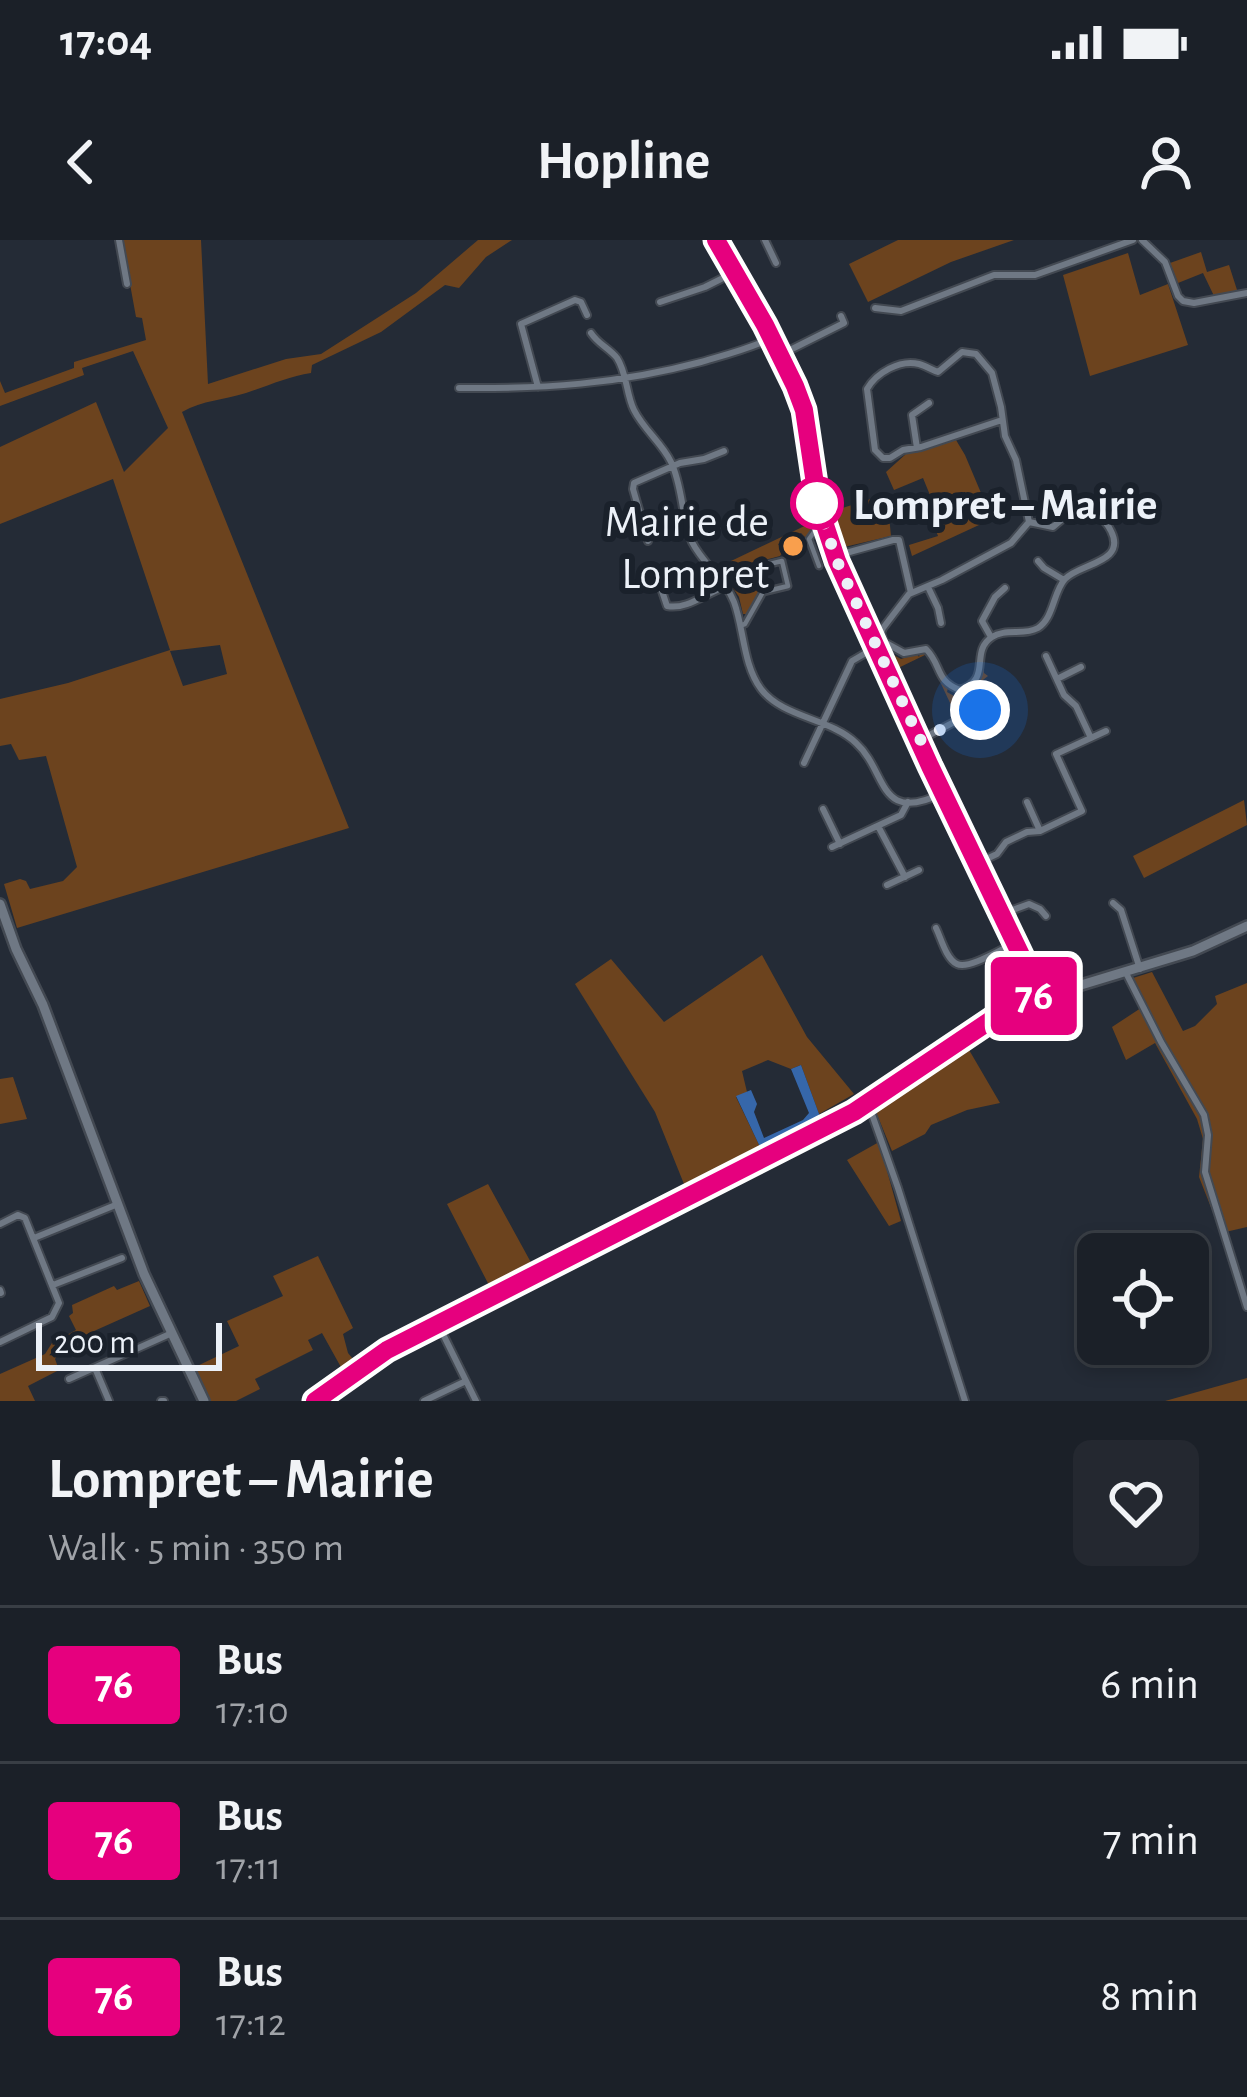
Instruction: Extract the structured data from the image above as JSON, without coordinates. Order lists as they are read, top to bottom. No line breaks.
{"places":["Lompret – Mairie","Mairie de Lompret"],"lines":["bus line 76"],"scale_bar":"200 m","page":{"status":"17:04","header":"Hopline","on_map":"76","scale":"200 m","heading":["Lompret – Mairie","Walk · 5 min · 350 m"],"list":[{"mark":"76","name":"Bus","note":"17:10","value":"6 min"},{"mark":"76","name":"Bus","note":"17:11","value":"7 min"},{"mark":"76","name":"Bus","note":"17:12","value":"8 min"}]}}
